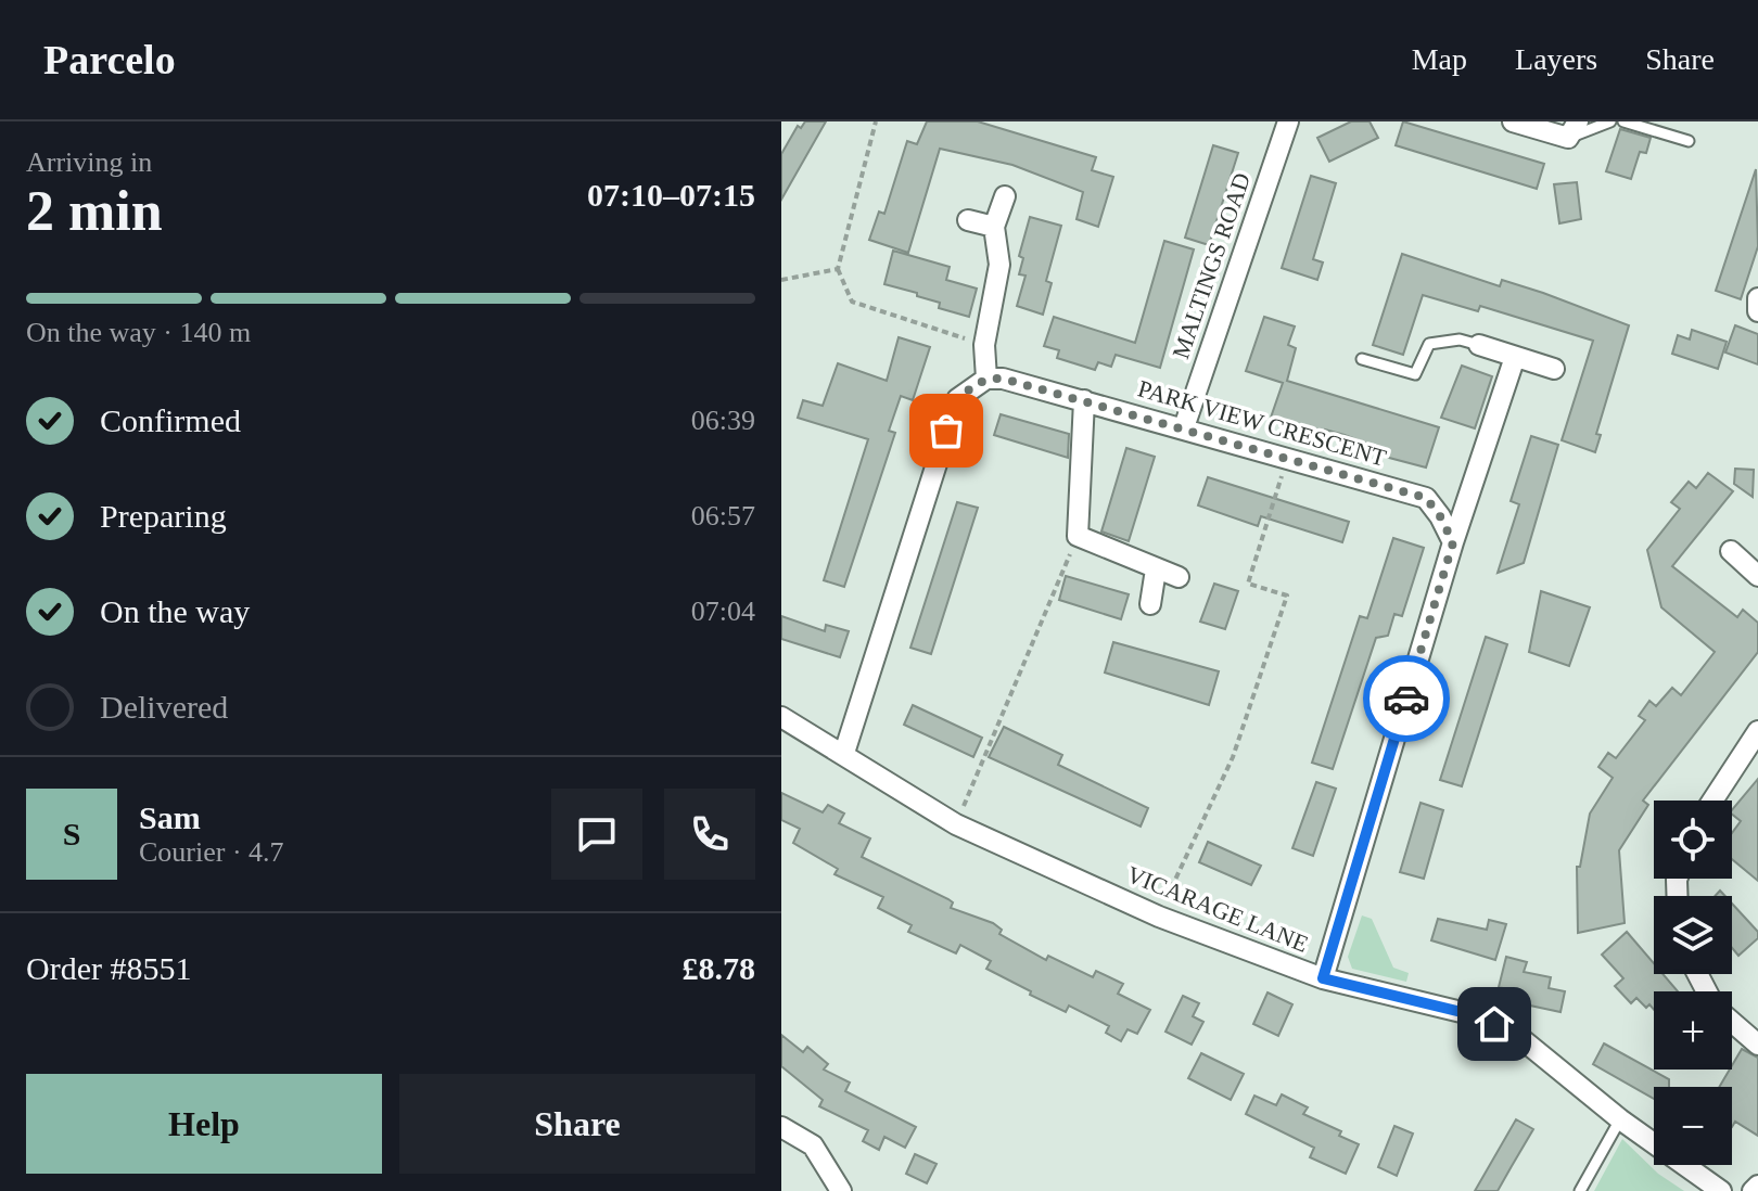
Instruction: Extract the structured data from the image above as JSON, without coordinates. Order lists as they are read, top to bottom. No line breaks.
{"streets":{"street":["MALTINGS ROAD","PARK VIEW CRESCENT","VICARAGE LANE"]},"crossings":[["MALTINGS ROAD","PARK VIEW CRESCENT"]],"page":{"header":"Parcelo","nav":["Map","Layers","Share"],"heading":["2 min","Arriving in","07:10–07:15"],"panel":["Sam","Courier · 4.7","Order #8551","£8.78"],"bar":"On the way · 140 m","list":[["Confirmed","06:39"],["Preparing","06:57"],["On the way","07:04"],"Delivered"],"round":"S","map_buttons":["+","−"],"buttons":["Help","Share"]}}
